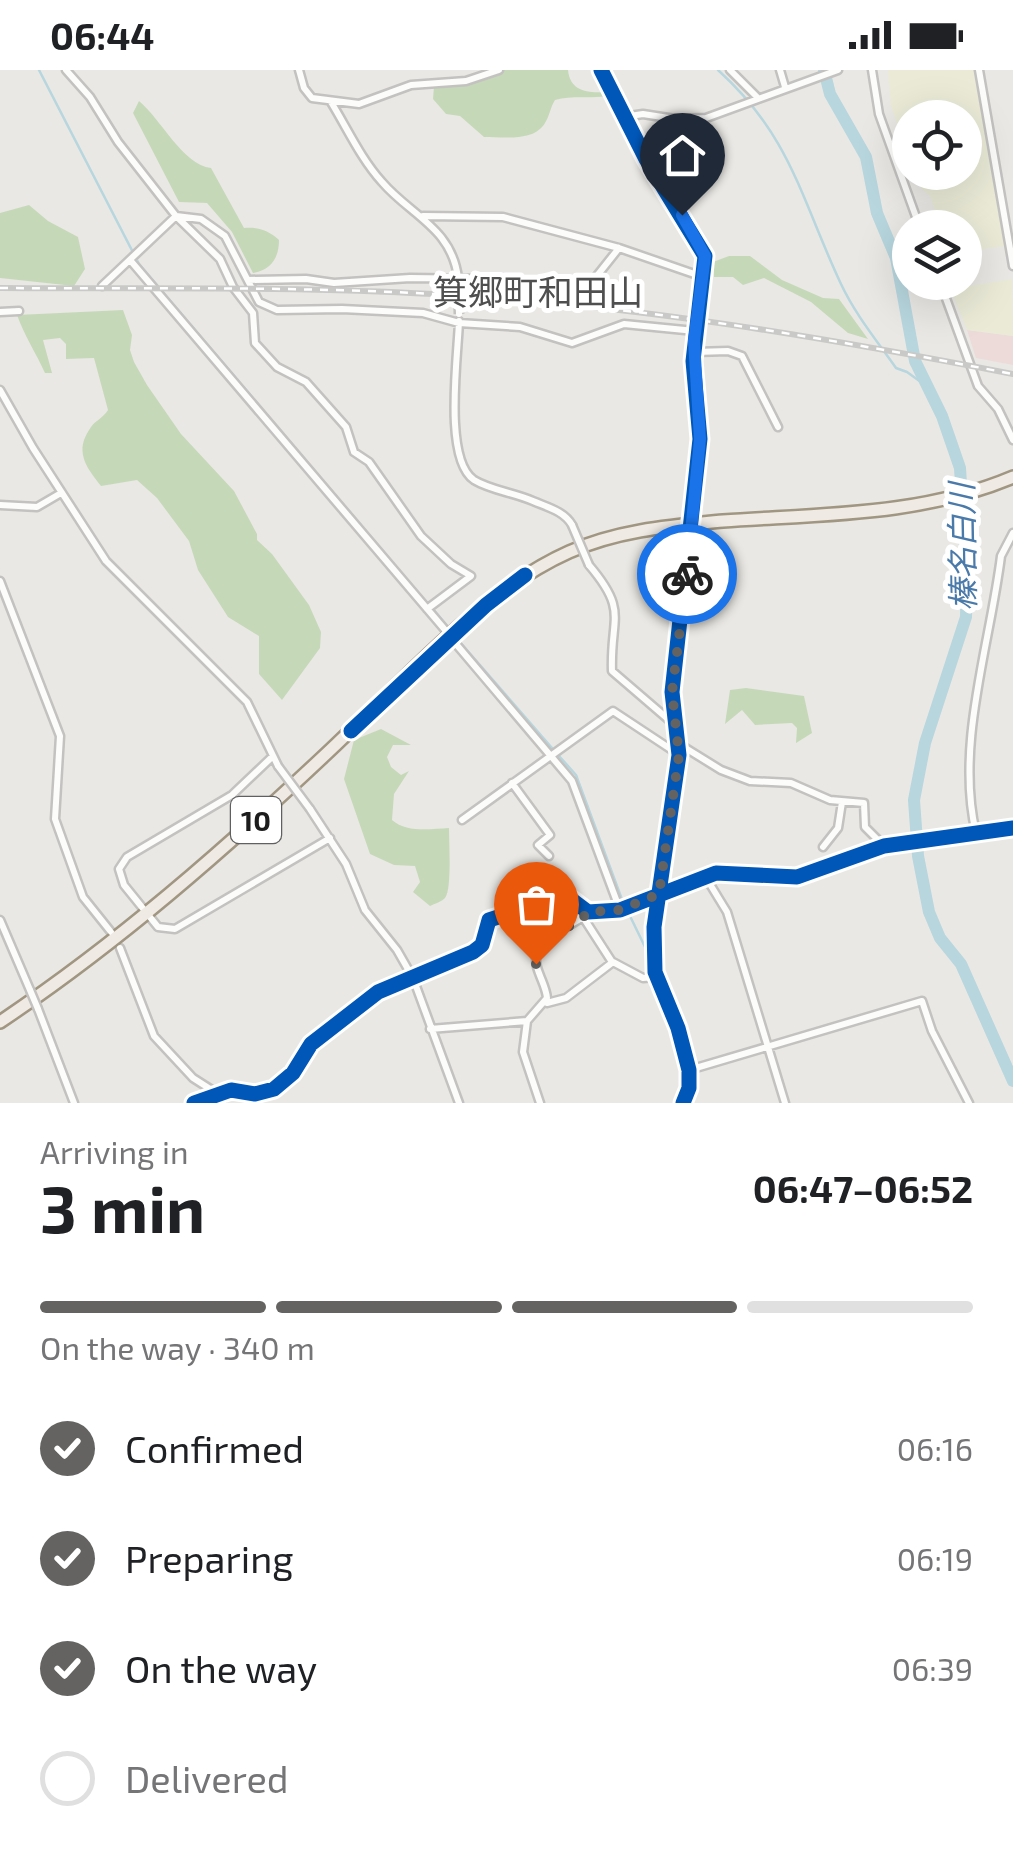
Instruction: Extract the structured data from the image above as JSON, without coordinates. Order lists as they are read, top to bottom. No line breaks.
{"streets":{"main road":["10"]},"districts":["箕郷町和田山"],"water":["榛名白川"],"page":{"status":"06:44","heading":["3 min","Arriving in","06:47–06:52"],"bar":"On the way · 340 m","list":[["Confirmed","06:16"],["Preparing","06:19"],["On the way","06:39"],"Delivered"]}}
